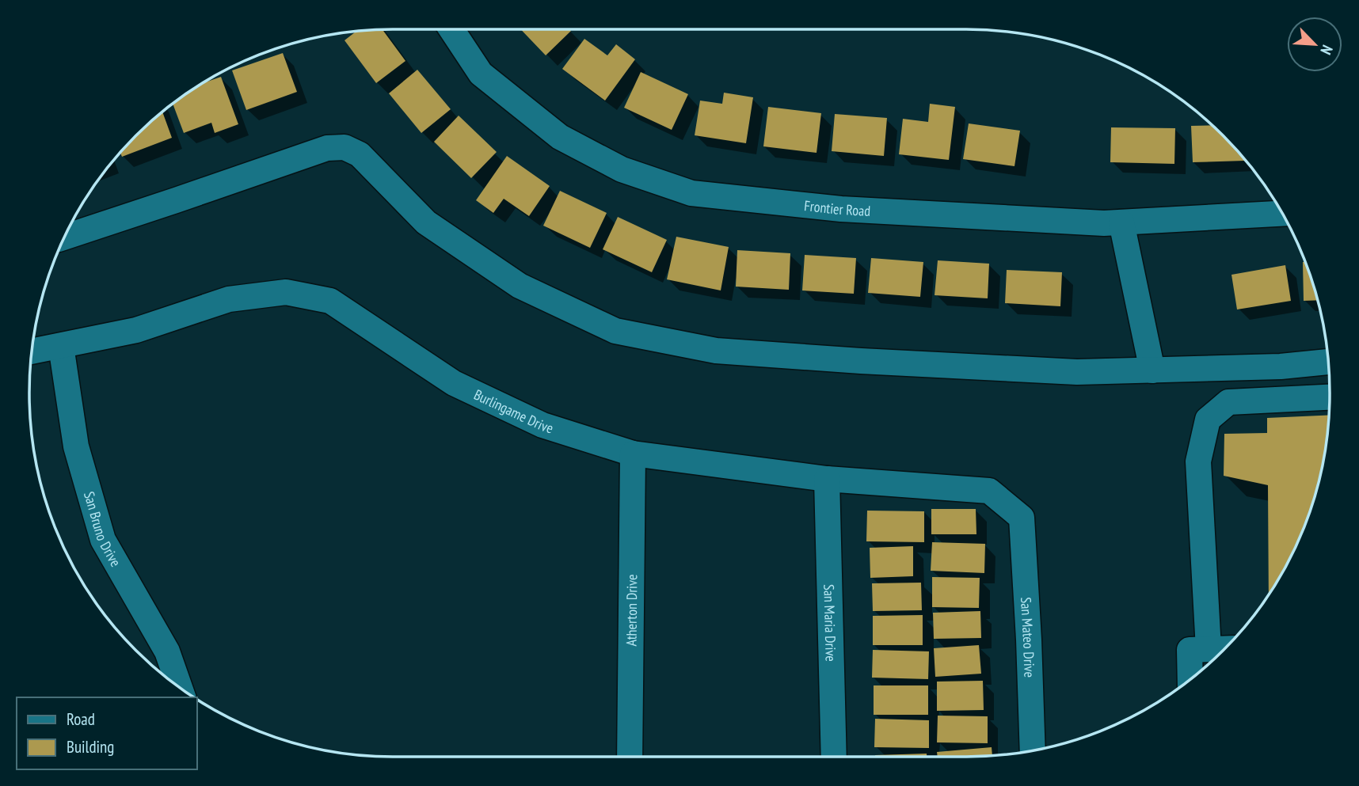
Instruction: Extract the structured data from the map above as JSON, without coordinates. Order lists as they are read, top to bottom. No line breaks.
{"streets":{"street":["Frontier Road","Burlingame Drive","San Bruno Drive","Atherton Drive","San Maria Drive","San Mateo Drive"]},"crossings":[["Burlingame Drive","San Bruno Drive"],["Burlingame Drive","Atherton Drive"],["Burlingame Drive","San Maria Drive"],["Burlingame Drive","San Mateo Drive"]],"legend":["Road","Building"],"north":"bottom right"}
